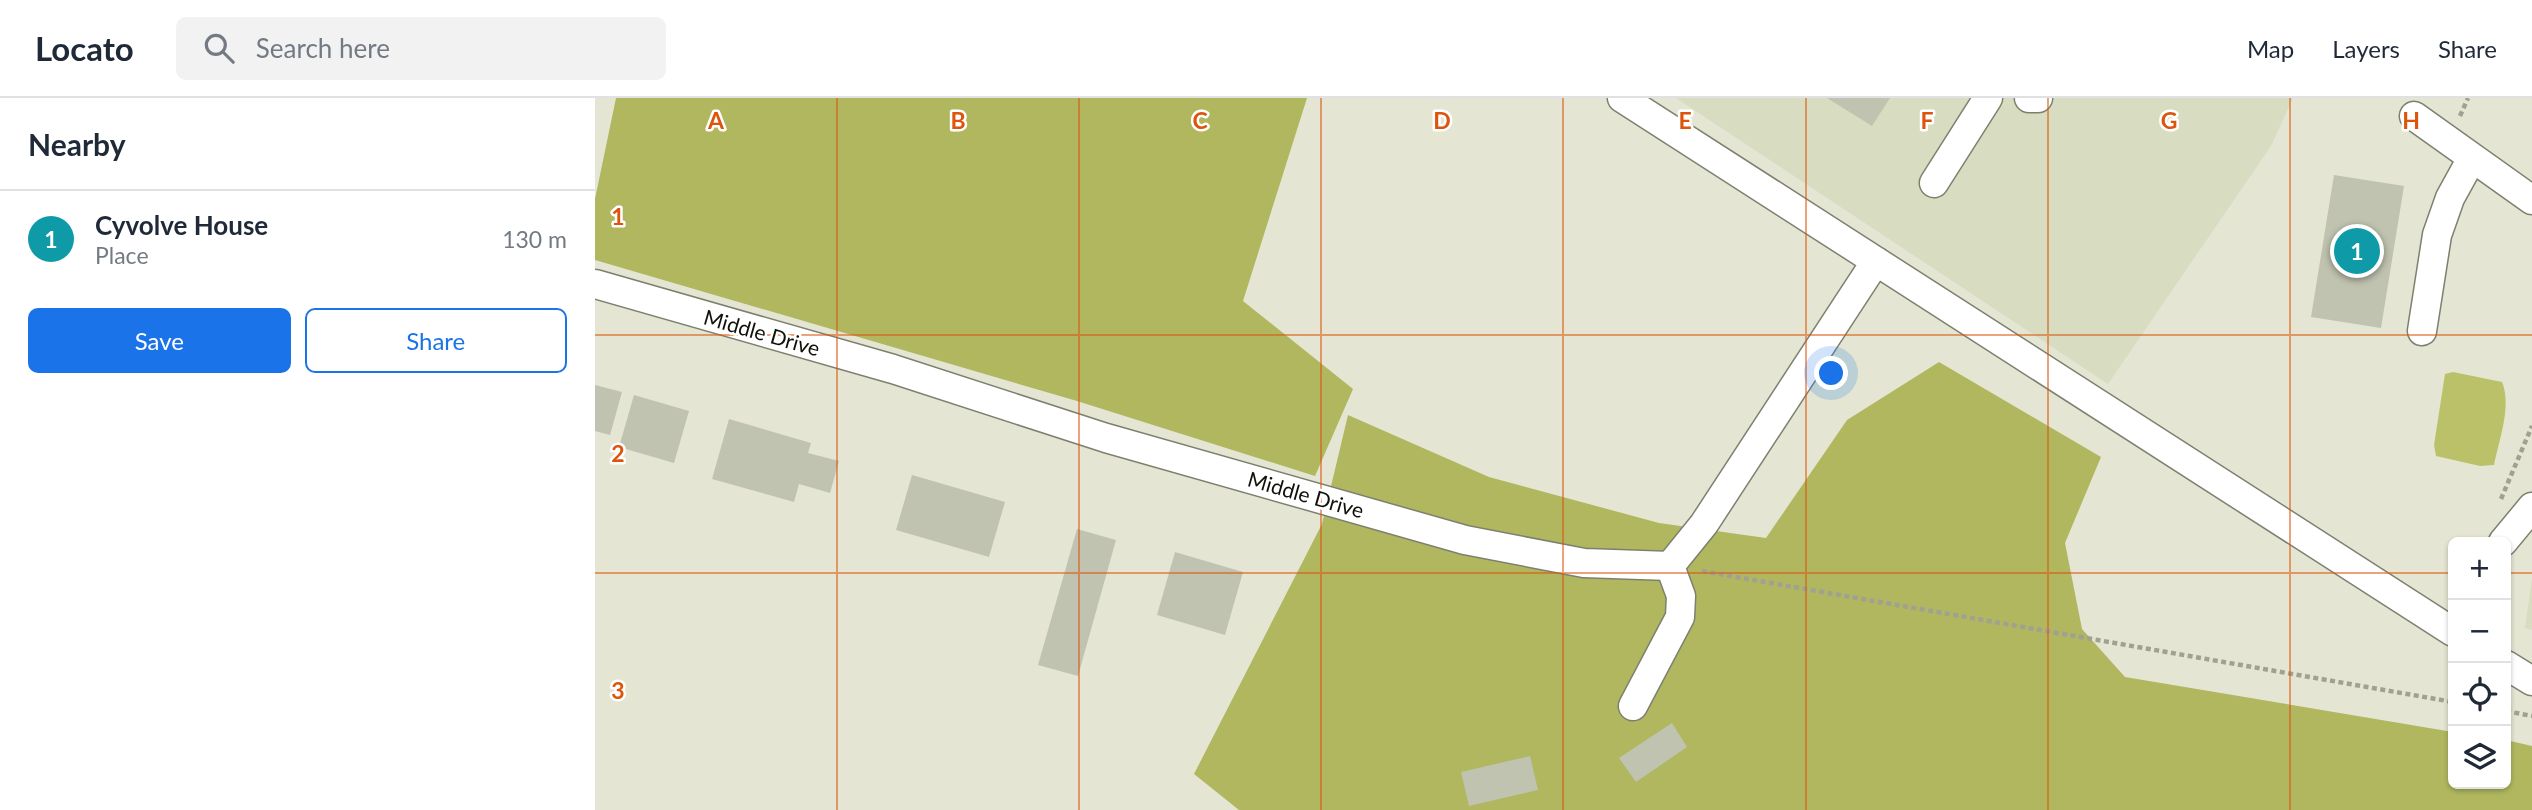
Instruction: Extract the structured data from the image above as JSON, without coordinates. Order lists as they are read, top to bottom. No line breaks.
{"streets":{"street":["Middle Drive"]},"page":{"header":"Locato","search":"Search here","nav":["Map","Layers","Share"],"heading":"Nearby","list":[{"mark":"1","name":"Cyvolve House","note":"Place","value":"130 m"}],"pins":"1","buttons":["Save","Share"],"map_buttons":["+","−"]},"grid":{"columns":["A","B","C","D","E","F","G","H"],"rows":["1","2","3"]}}
